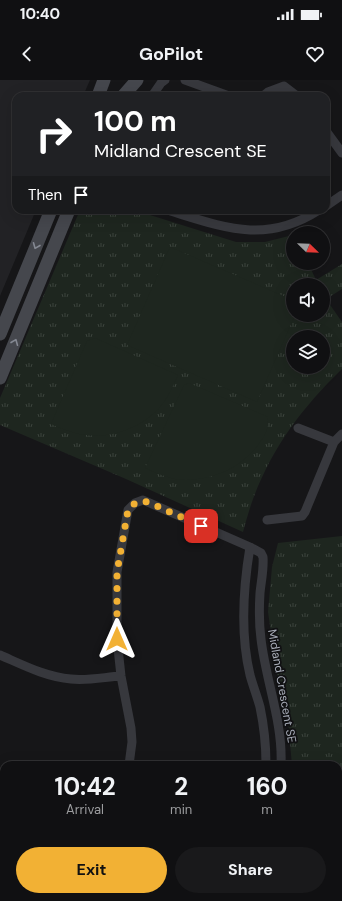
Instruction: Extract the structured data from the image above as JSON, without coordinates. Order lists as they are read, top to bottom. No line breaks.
{"streets":{"street":["Midland Crescent SE"]},"north":"bottom right","page":{"status":"10:40","header":"GoPilot","turn":["100 m","Midland Crescent SE"],"then":"Then","eta":["10:42","Arrival","2","min","160","m"],"buttons":["Exit","Share"]}}
